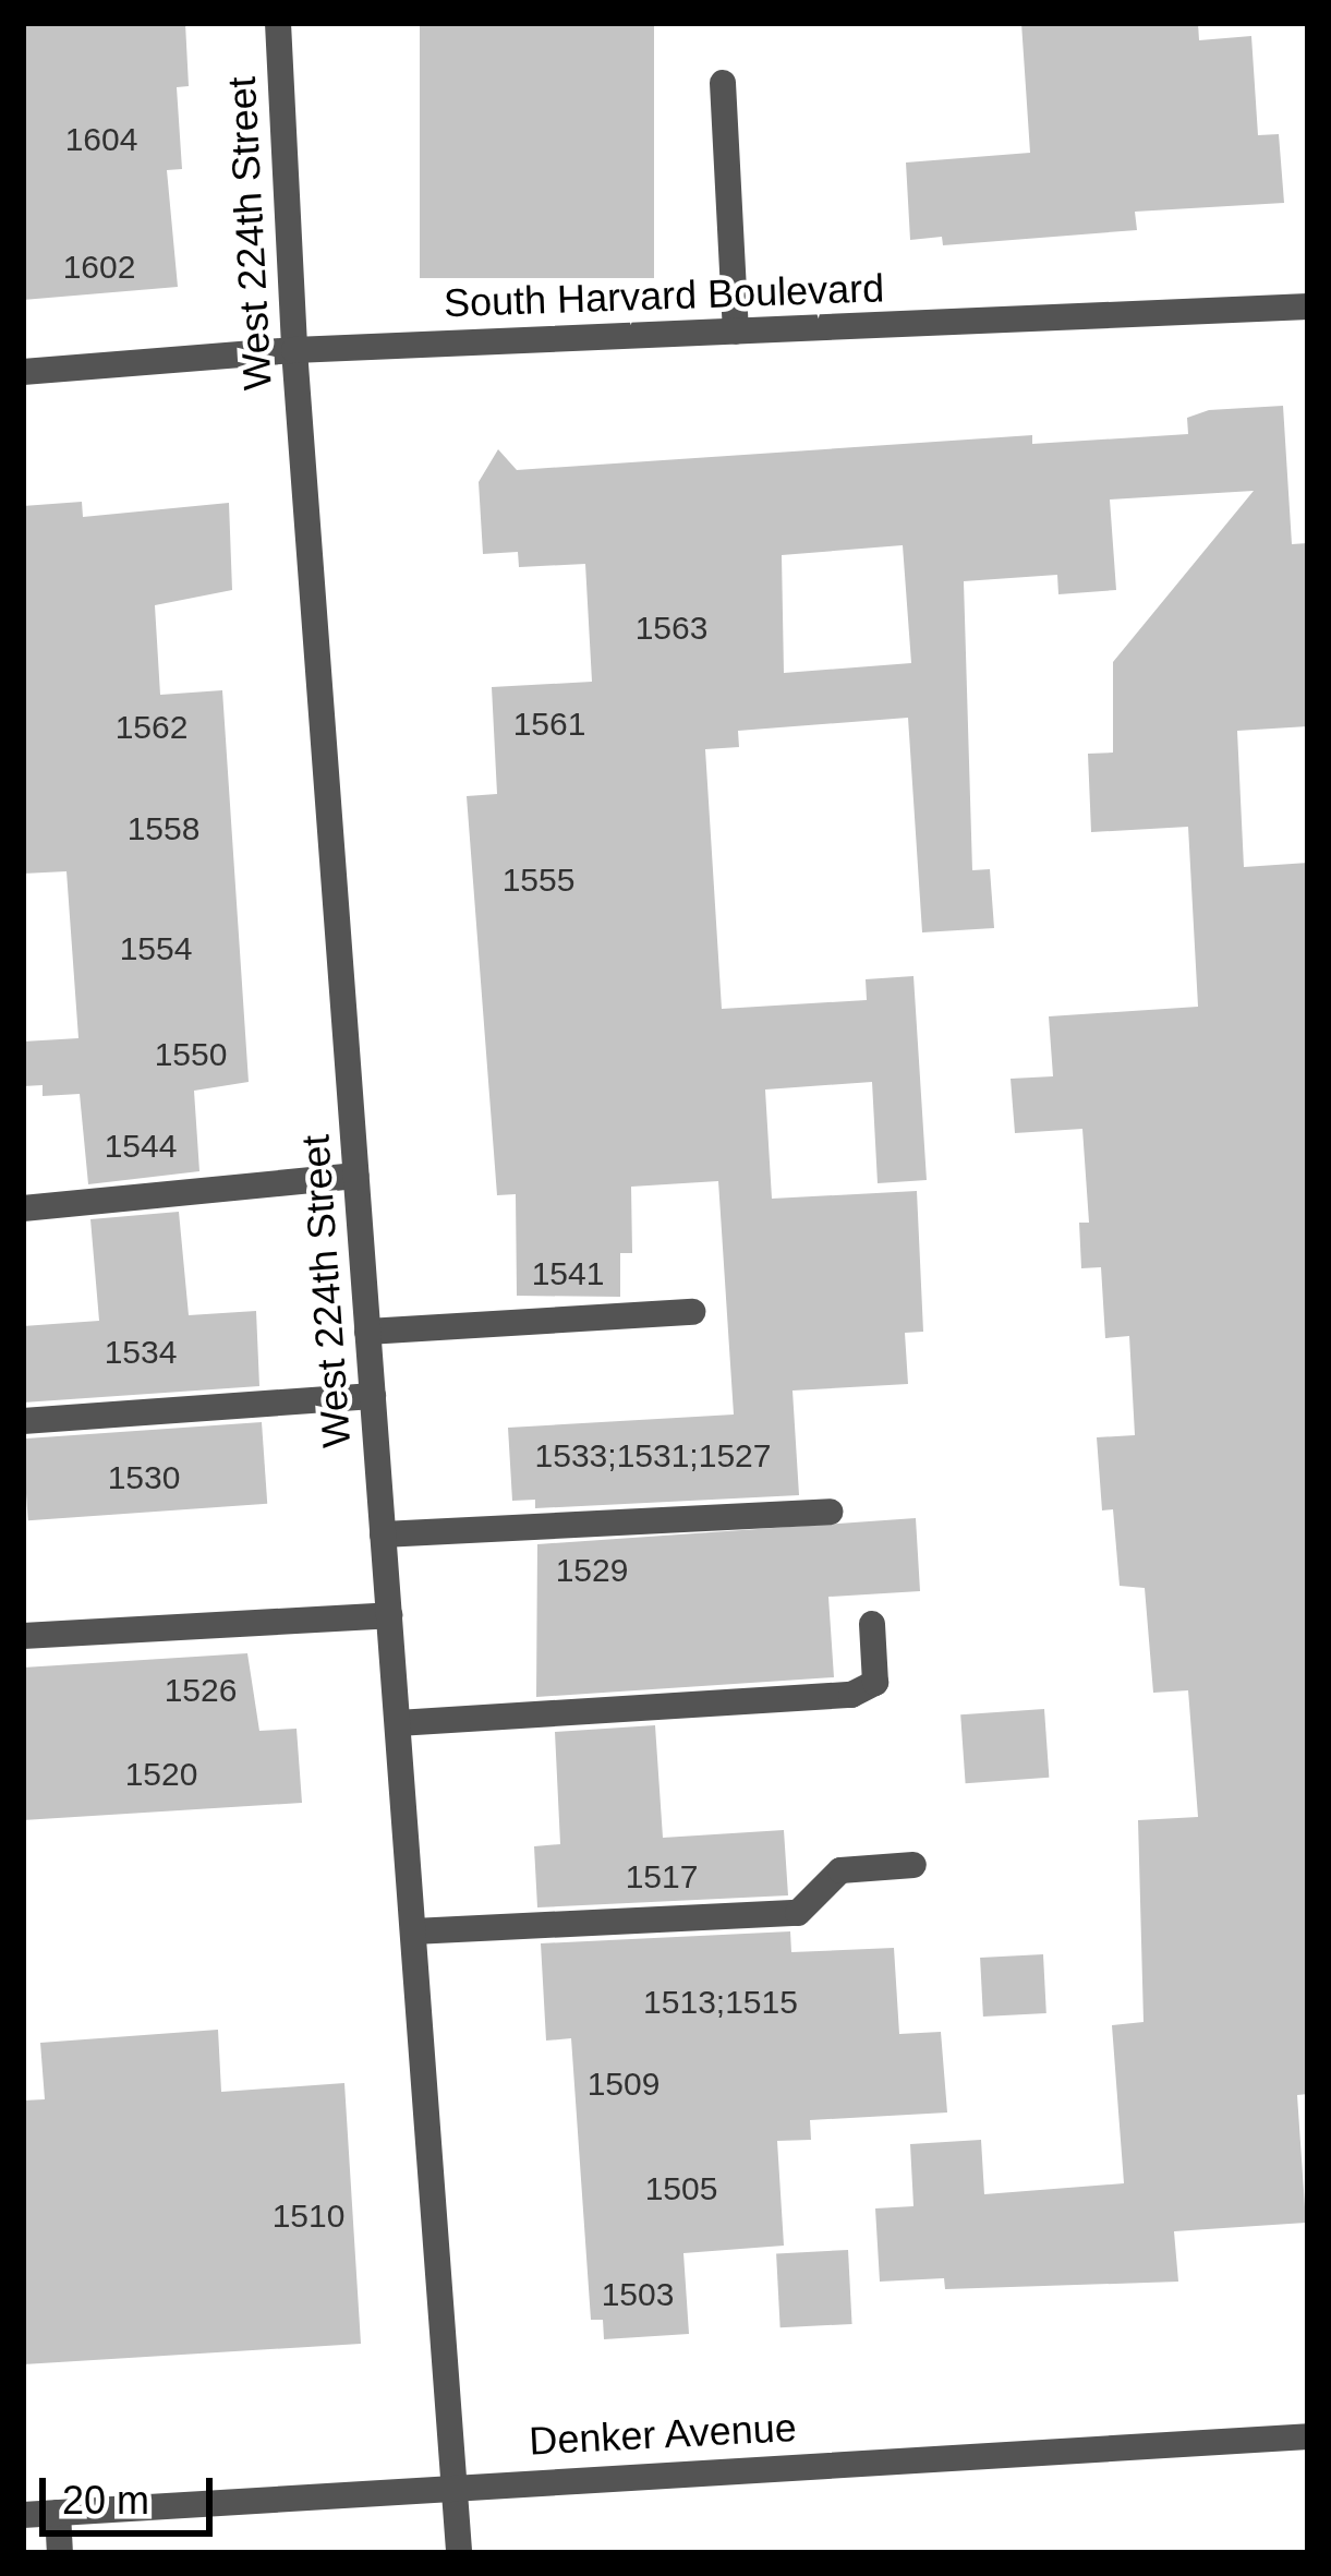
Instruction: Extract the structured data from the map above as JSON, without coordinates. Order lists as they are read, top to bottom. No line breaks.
{"streets":{"street":["West 224th Street","South Harvard Boulevard","Denker Avenue"]},"crossings":[["West 224th Street","South Harvard Boulevard"],["West 224th Street","Denker Avenue"]],"house_numbers":["1604","1602","1563","1561","1562","1558","1555","1554","1550","1544","1541","1534","1533;1531;1527","1530","1529","1526","1520","1517","1513;1515","1509","1505","1510","1503"],"scale_bar":"20 m"}
